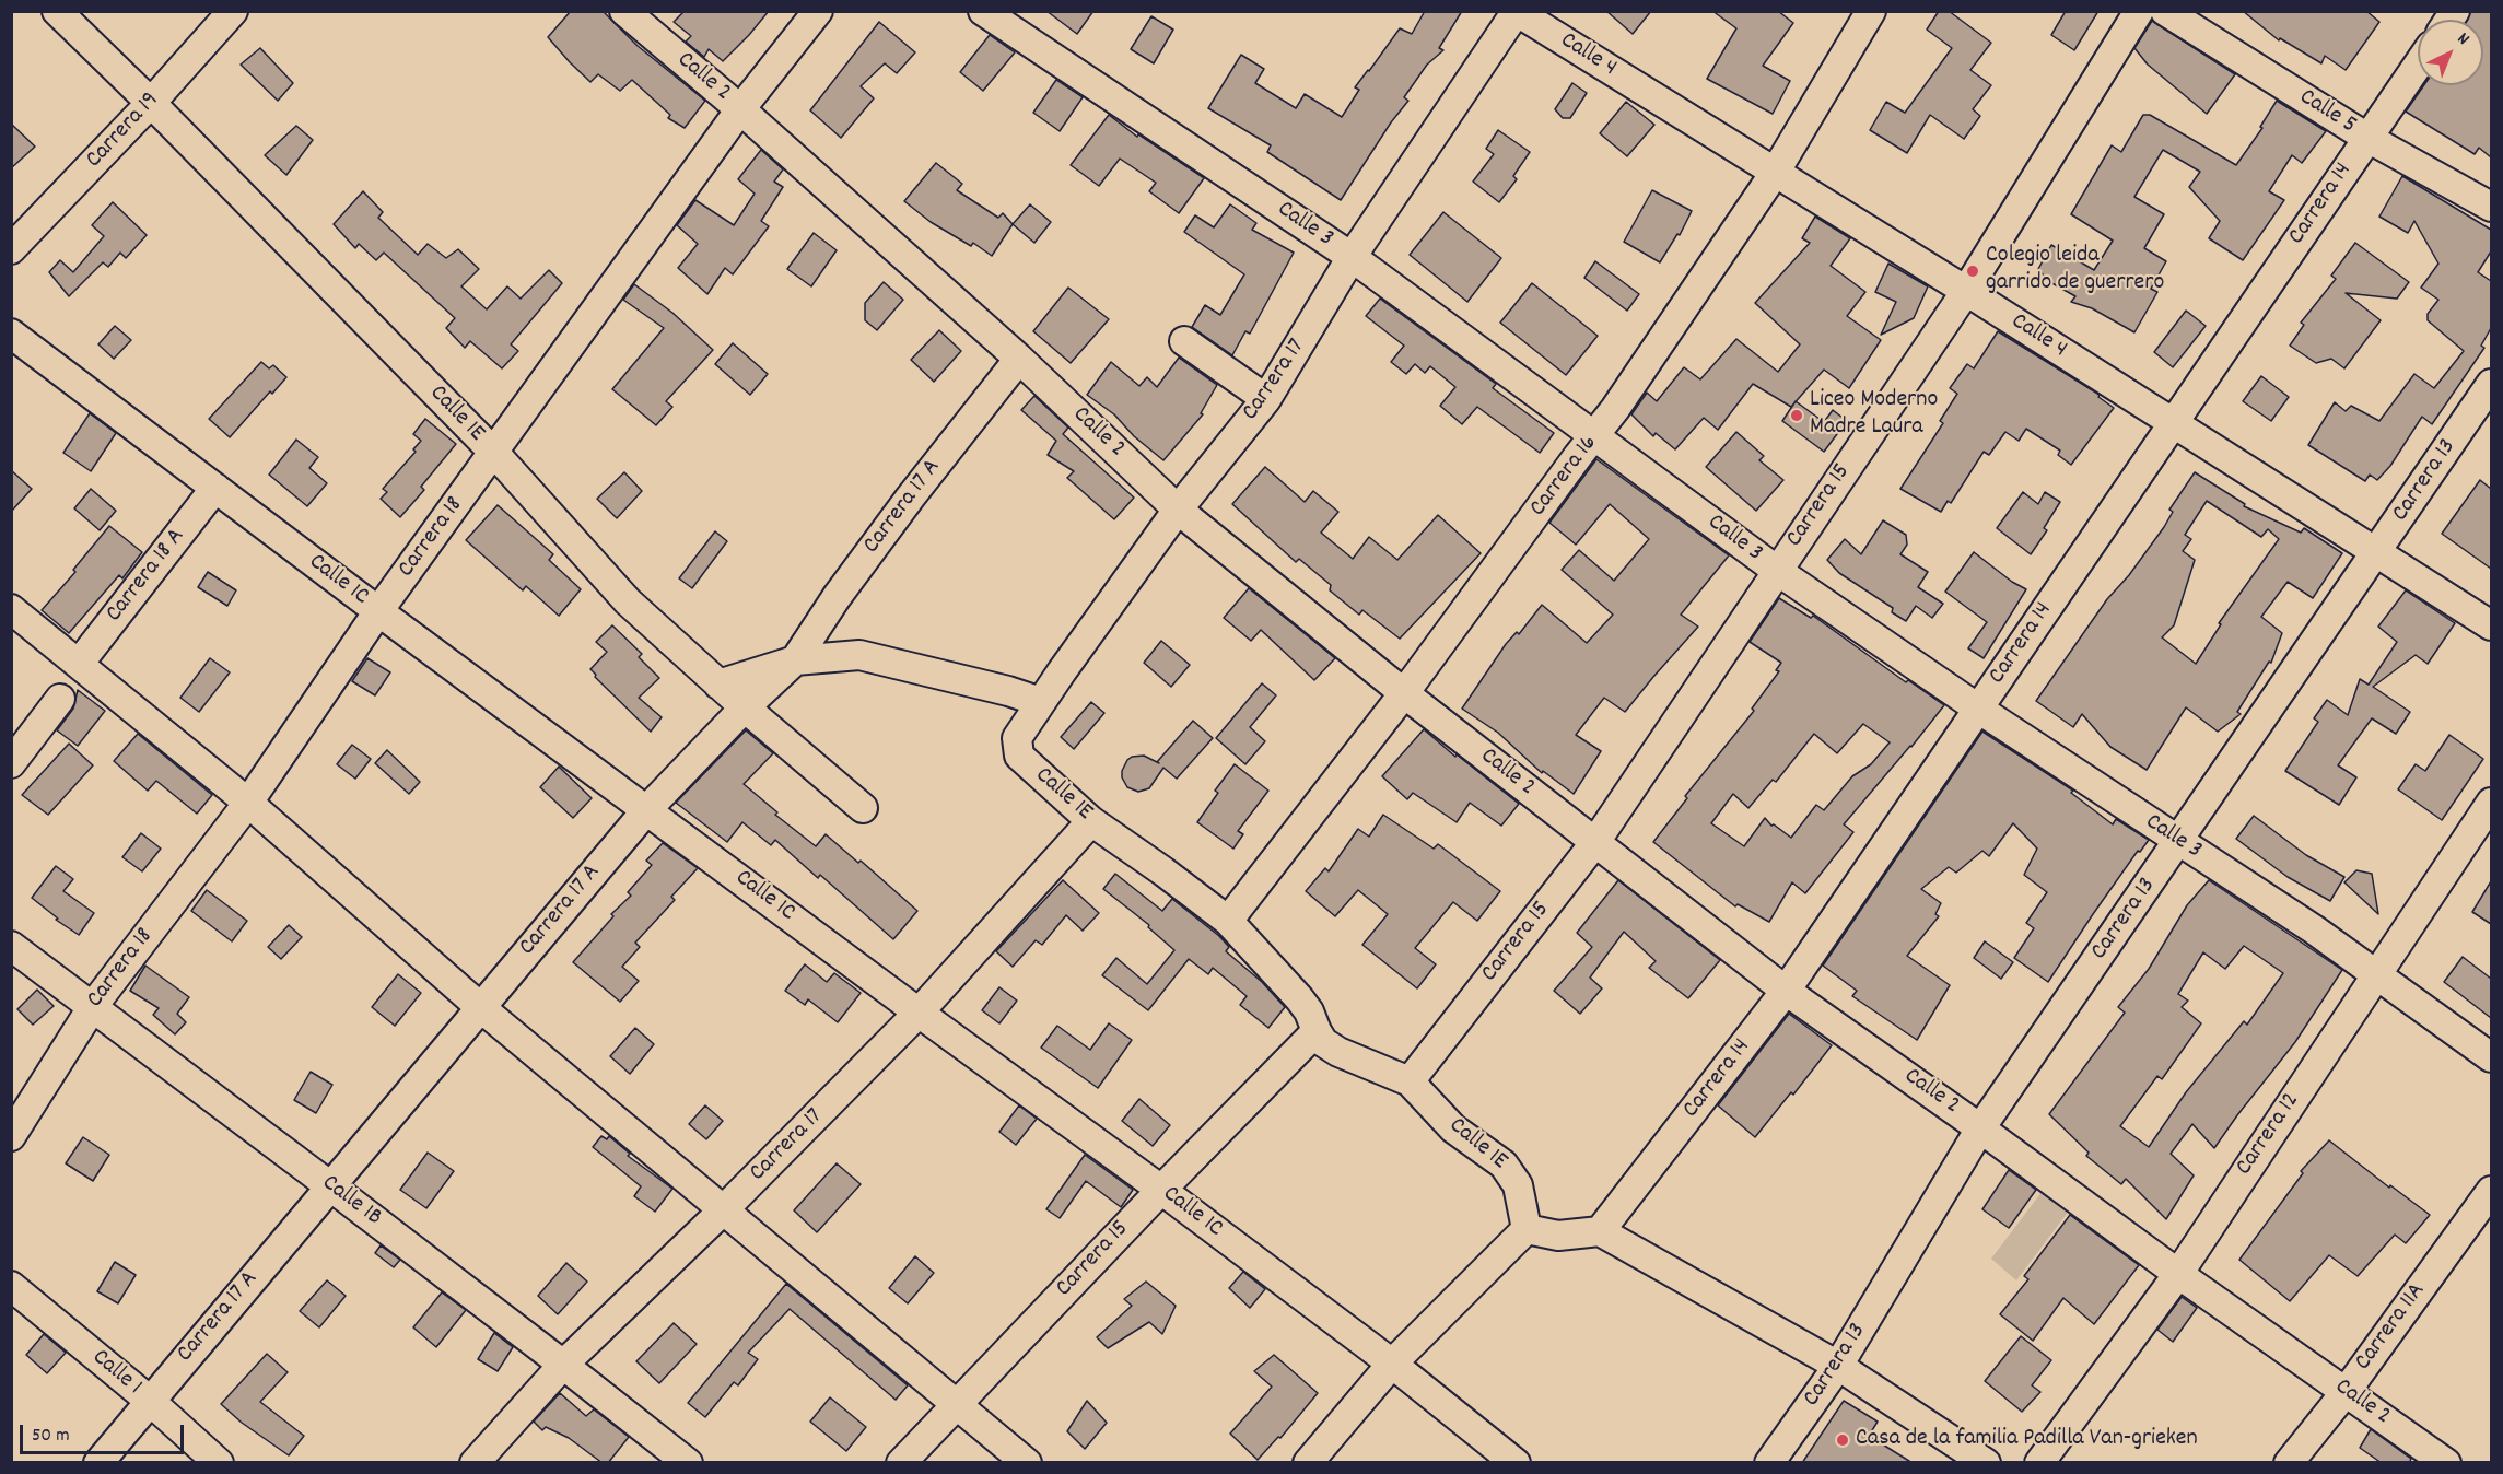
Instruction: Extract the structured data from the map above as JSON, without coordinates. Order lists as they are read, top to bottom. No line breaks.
{"streets":{"street":["Calle 4","Calle 2","Calle 5","Carrera 19","Carrera 14","Calle 3","Carrera 17","Calle 1E","Carrera 16","Carrera 13","Carrera 15","Carrera 17 A","Carrera 18","Carrera 18 A","Calle 1C","Carrera 12","Calle 1B","Carrera 11A","Calle 1"]},"crossings":[["Calle 4","Carrera 14"],["Calle 4","Carrera 17"],["Calle 4","Carrera 16"],["Calle 4","Carrera 13"],["Calle 4","Carrera 15"],["Calle 2","Carrera 14"],["Calle 2","Carrera 17"],["Calle 2","Carrera 16"],["Calle 2","Carrera 13"],["Calle 2","Carrera 15"],["Calle 2","Carrera 17 A"],["Calle 2","Carrera 18"],["Calle 2","Carrera 12"],["Calle 2","Carrera 11A"],["Calle 5","Carrera 14"],["Carrera 19","Calle 1E"],["Carrera 14","Calle 3"],["Calle 3","Carrera 17"],["Calle 3","Carrera 16"],["Calle 3","Carrera 13"],["Calle 3","Carrera 15"],["Calle 3","Carrera 12"],["Carrera 17","Calle 1E"],["Carrera 17","Calle 1C"],["Carrera 17","Calle 1B"],["Calle 1E","Carrera 16"],["Calle 1E","Carrera 15"],["Calle 1E","Carrera 17 A"],["Calle 1E","Carrera 18"],["Carrera 15","Calle 1C"],["Carrera 17 A","Calle 1C"],["Carrera 17 A","Calle 1B"],["Carrera 17 A","Calle 1"],["Carrera 18","Calle 1C"],["Carrera 18","Calle 1B"],["Carrera 18 A","Calle 1C"]],"places":["Colegio leida garrido de guerrero","Liceo Moderno Madre Laura","Casa de la familia Padilla Van-grieken"],"scale_bar":"50 m","north":"top right"}
